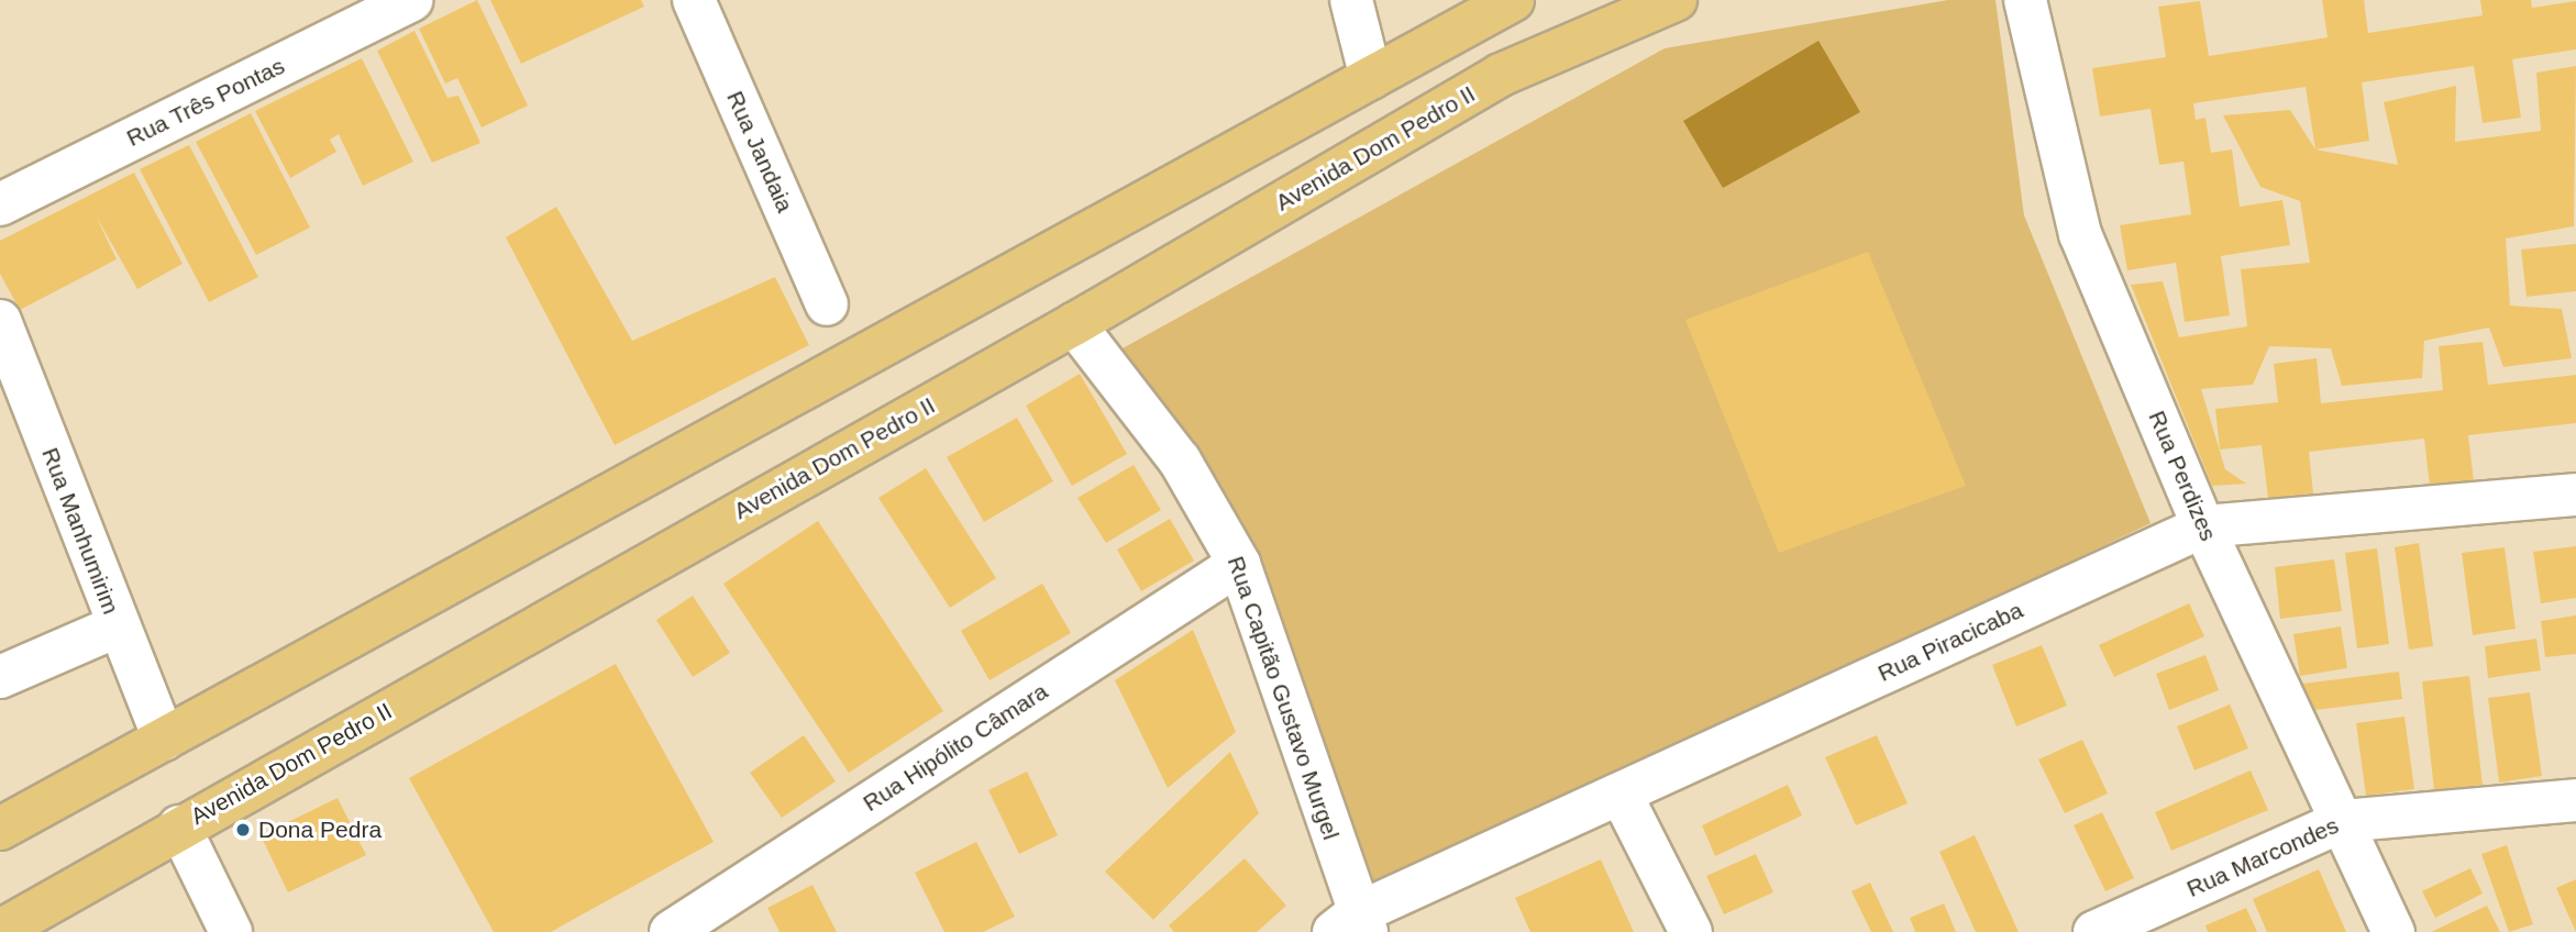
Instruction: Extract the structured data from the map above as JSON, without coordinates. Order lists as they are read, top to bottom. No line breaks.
{"streets":{"main road":["Avenida Dom Pedro II"],"street":["Rua Três Pontas","Rua Jandaia","Rua Perdizes","Rua Manhumirim","Rua Piracicaba","Rua Capitão Gustavo Murgel","Rua Hipólito Câmara","Rua Marcondes"]},"crossings":[["Avenida Dom Pedro II","Rua Capitão Gustavo Murgel"],["Rua Perdizes","Rua Piracicaba"],["Rua Perdizes","Rua Marcondes"],["Rua Piracicaba","Rua Capitão Gustavo Murgel"],["Rua Capitão Gustavo Murgel","Rua Hipólito Câmara"]],"places":["Dona Pedra"]}
